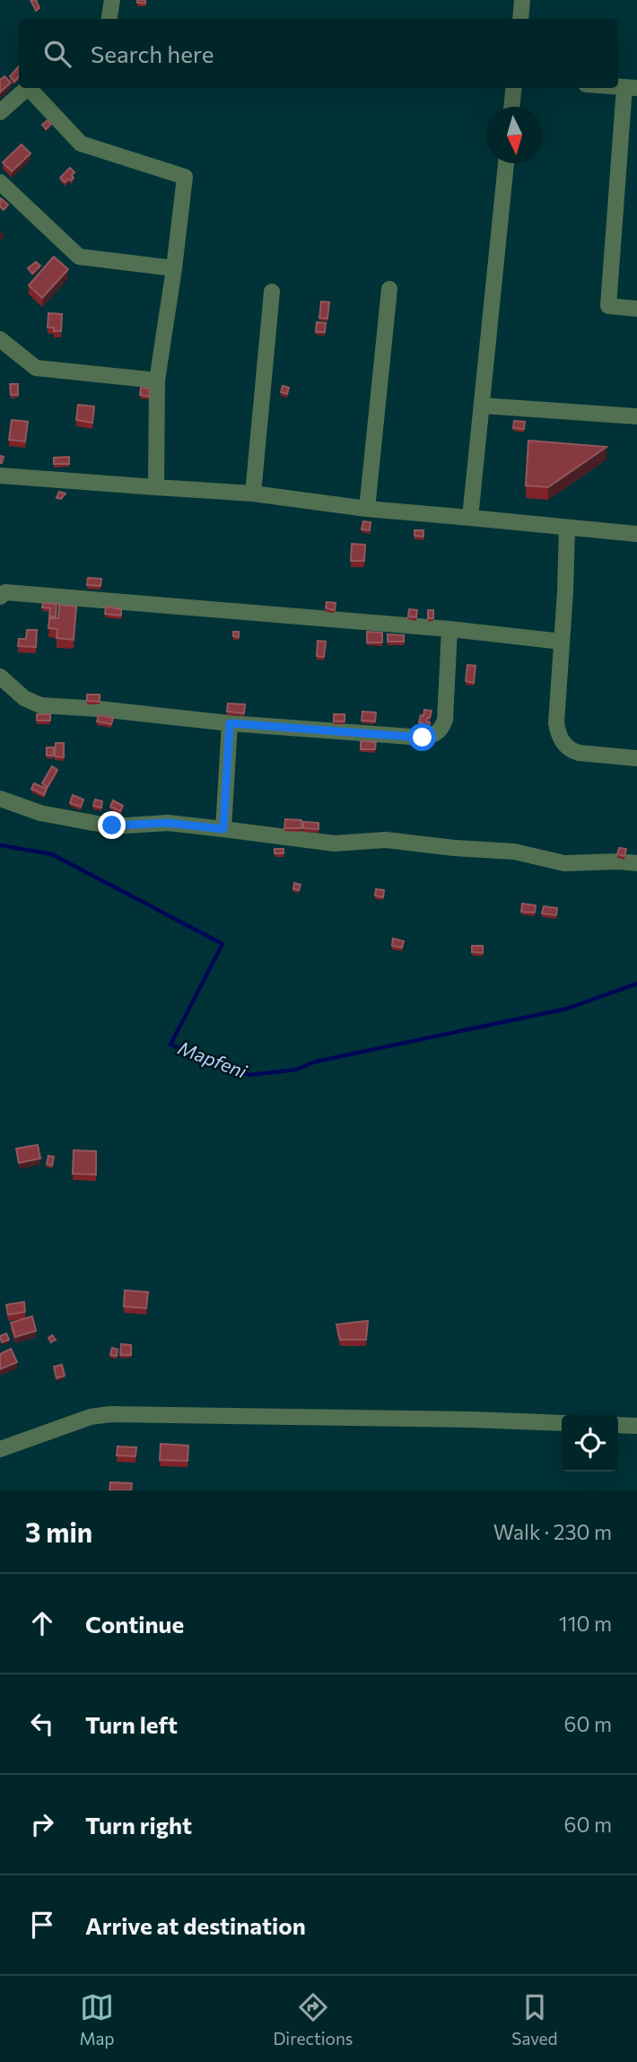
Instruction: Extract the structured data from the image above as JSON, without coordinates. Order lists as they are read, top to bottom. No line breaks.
{"water":["Mapfeni"],"north":"bottom","page":{"search":"Search here","heading":["3 min","Walk · 230 m"],"list":[["Continue","110 m"],["Turn left","60 m"],["Turn right","60 m"],"Arrive at destination"],"nav":["Map","Directions","Saved"]}}
